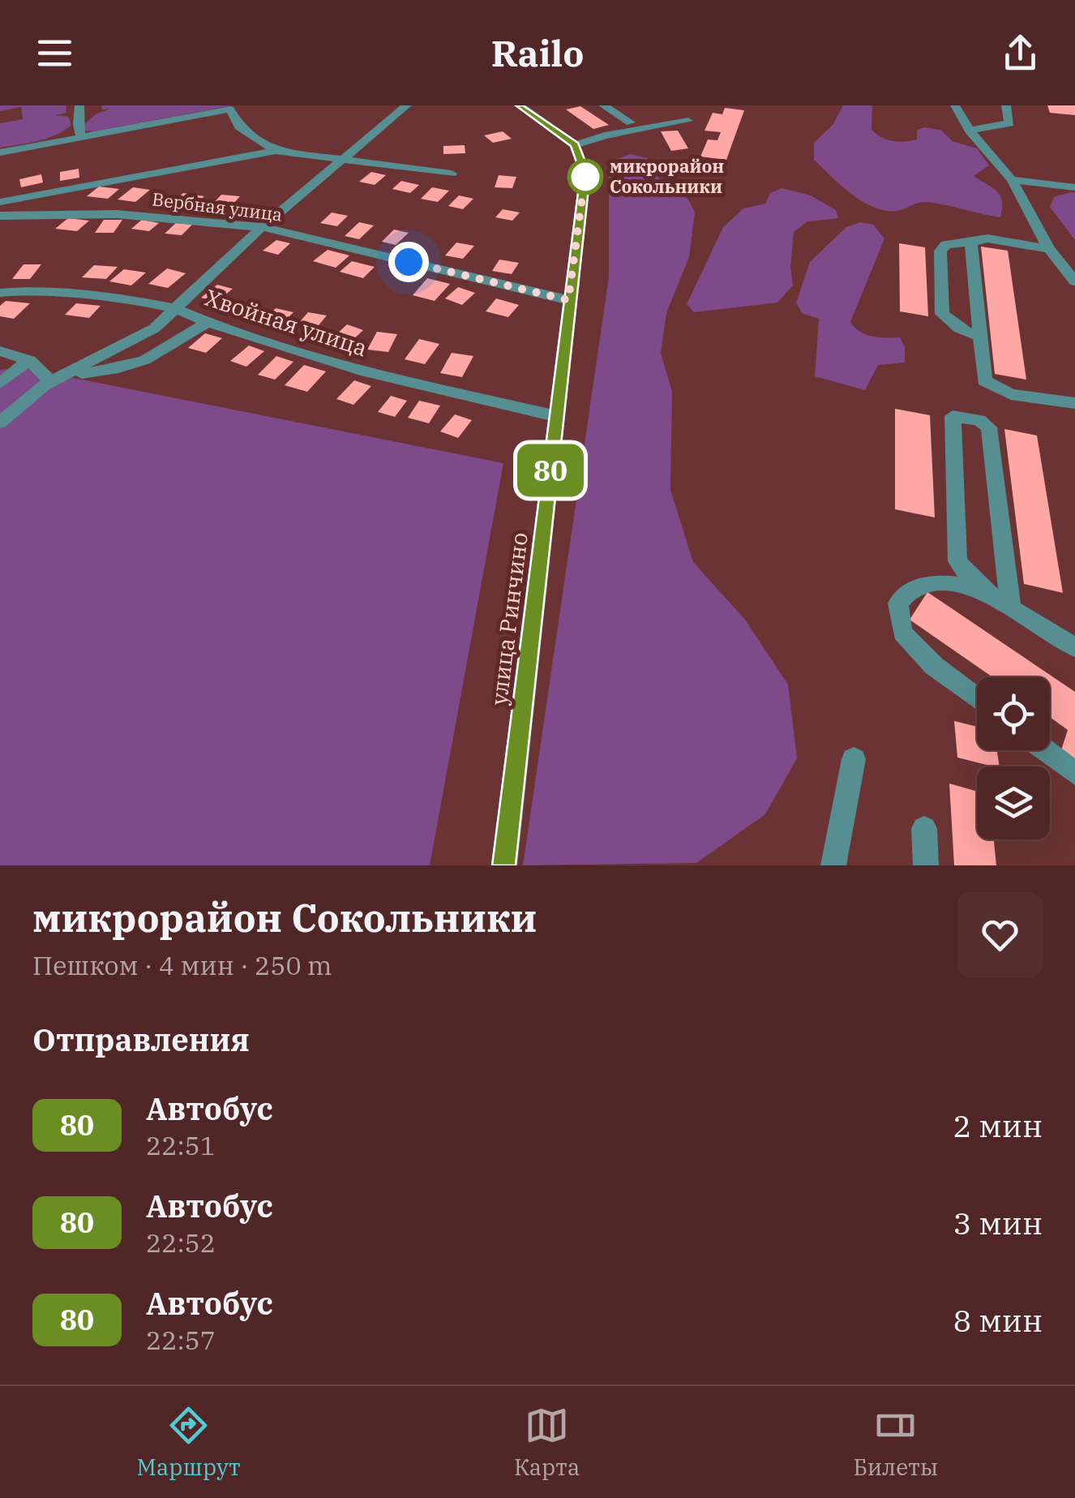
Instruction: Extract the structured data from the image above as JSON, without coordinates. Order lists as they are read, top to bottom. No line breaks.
{"streets":{"street":["Вербная улица","Хвойная улица","улица Ринчино"]},"crossings":[["Вербная улица","улица Ринчино"],["Хвойная улица","улица Ринчино"]],"places":["микрорайон Сокольники"],"lines":["bus line 80"],"page":{"header":"Railo","on_map":"80","heading":[["микрорайон Сокольники","Пешком · 4 мин · 250 m"],"Отправления"],"list":[{"mark":"80","name":"Автобус","note":"22:51","value":"2 мин"},{"mark":"80","name":"Автобус","note":"22:52","value":"3 мин"},{"mark":"80","name":"Автобус","note":"22:57","value":"8 мин"}],"tabs":["Маршрут","Карта","Билеты"]}}
